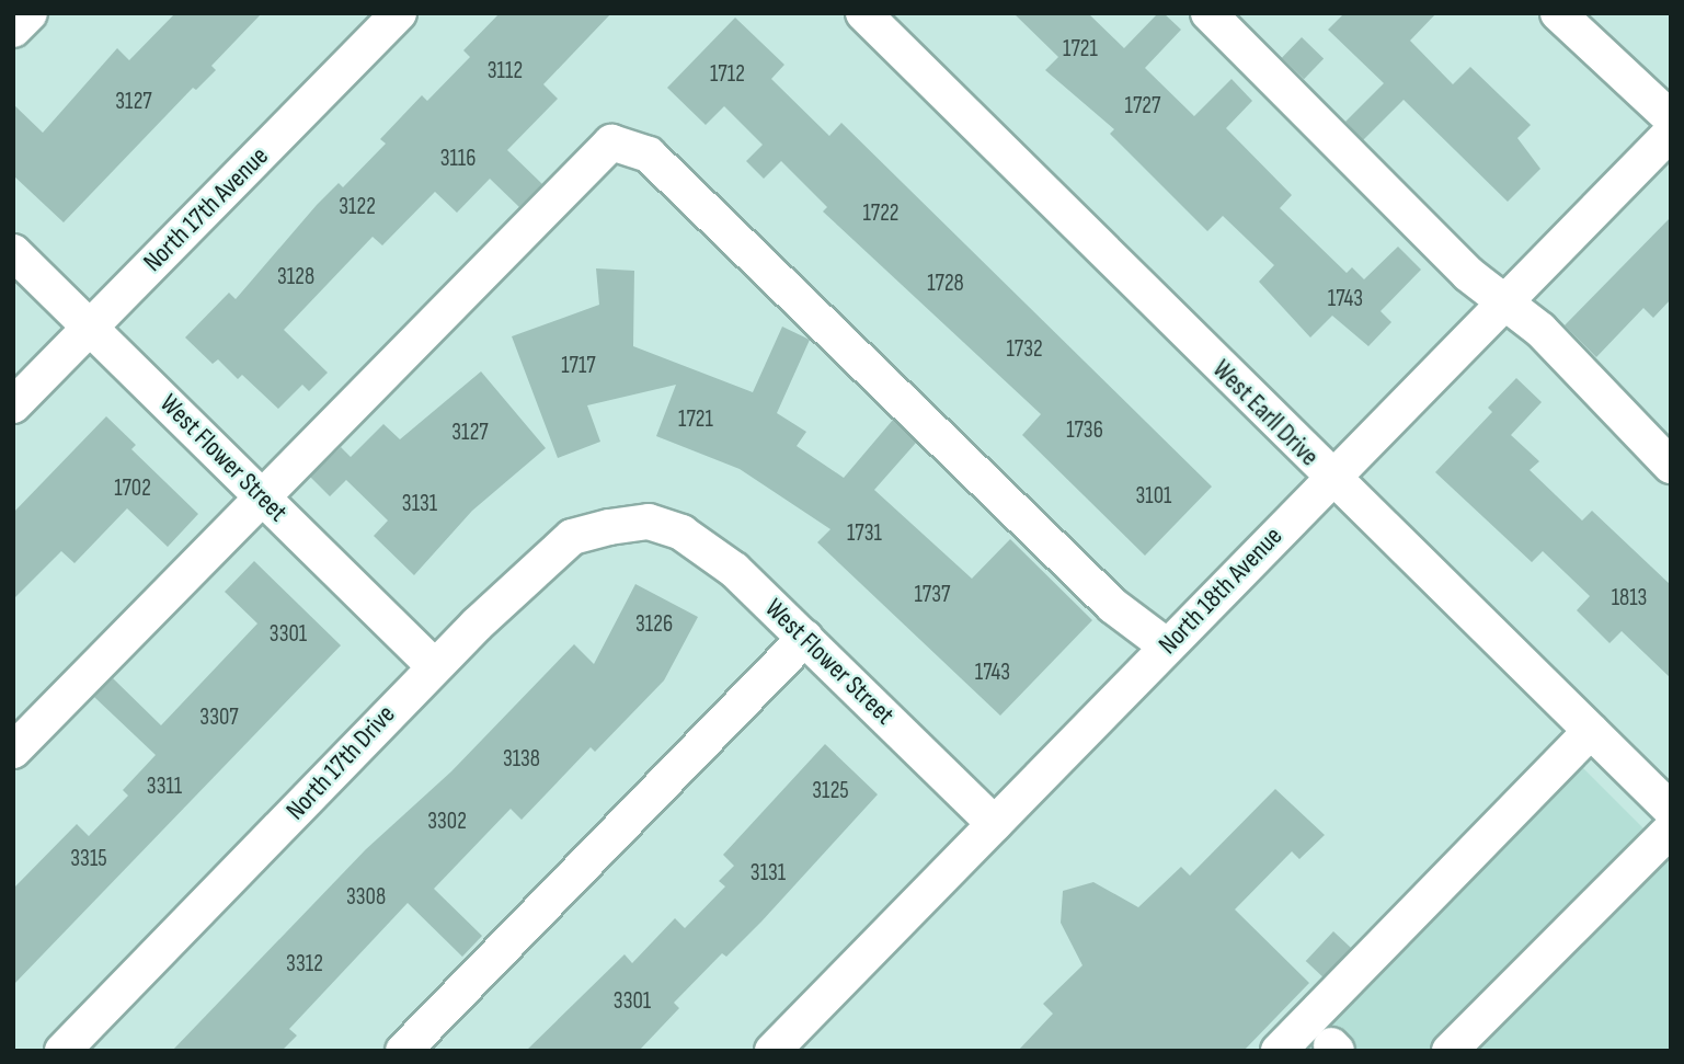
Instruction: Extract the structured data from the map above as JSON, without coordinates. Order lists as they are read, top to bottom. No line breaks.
{"streets":{"street":["North 17th Avenue","West Earll Drive","West Flower Street","North 18th Avenue","North 17th Drive"]},"crossings":[["North 17th Avenue","West Flower Street"],["West Earll Drive","North 18th Avenue"],["West Flower Street","North 18th Avenue"],["West Flower Street","North 17th Drive"]],"house_numbers":["1721","3112","1712","3127","1727","3116","3122","1722","3128","1728","1743","1732","1717","1721","1736","3127","1702","3101","3131","1731","1737","1813","3126","3301","1743","3307","3138","3311","3125","3302","3315","3131","3308","3312","3301"]}
